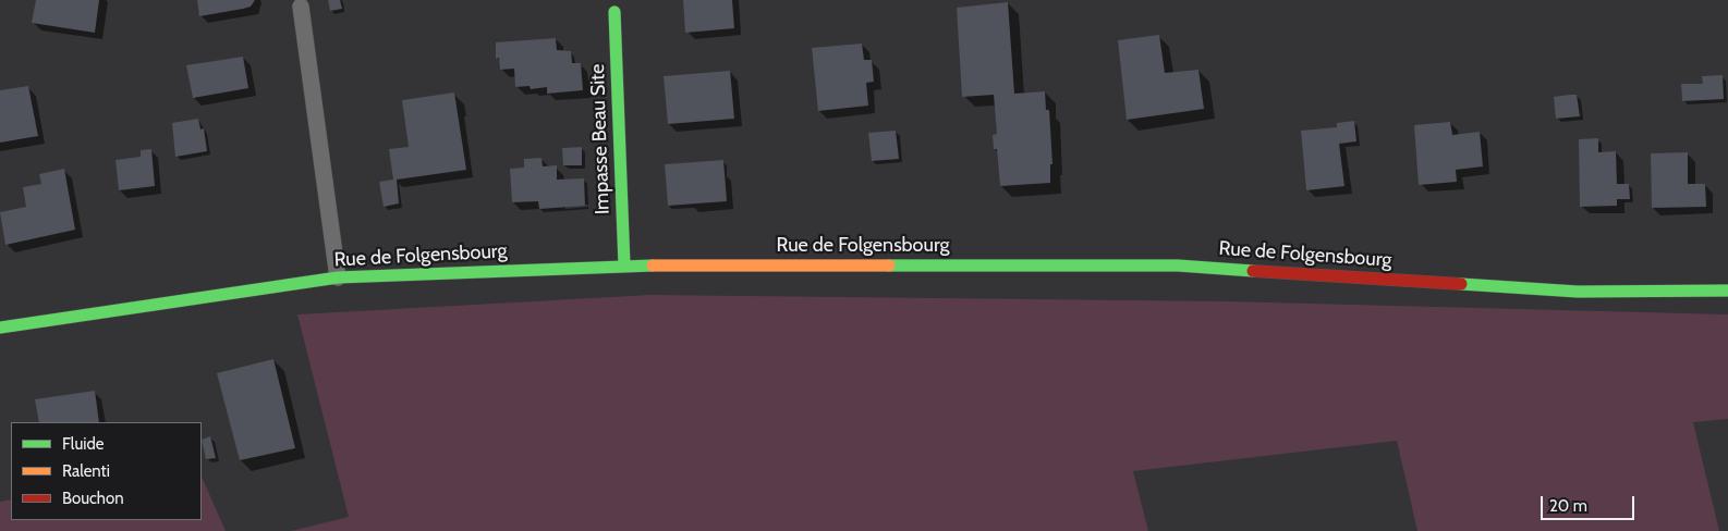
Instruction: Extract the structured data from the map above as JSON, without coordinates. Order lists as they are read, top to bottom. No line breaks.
{"streets":{"main road":["Impasse Beau Site","Rue de Folgensbourg"]},"crossings":[["Impasse Beau Site","Rue de Folgensbourg"]],"legend":["Fluide","Ralenti","Bouchon"],"scale_bar":"20 m"}
